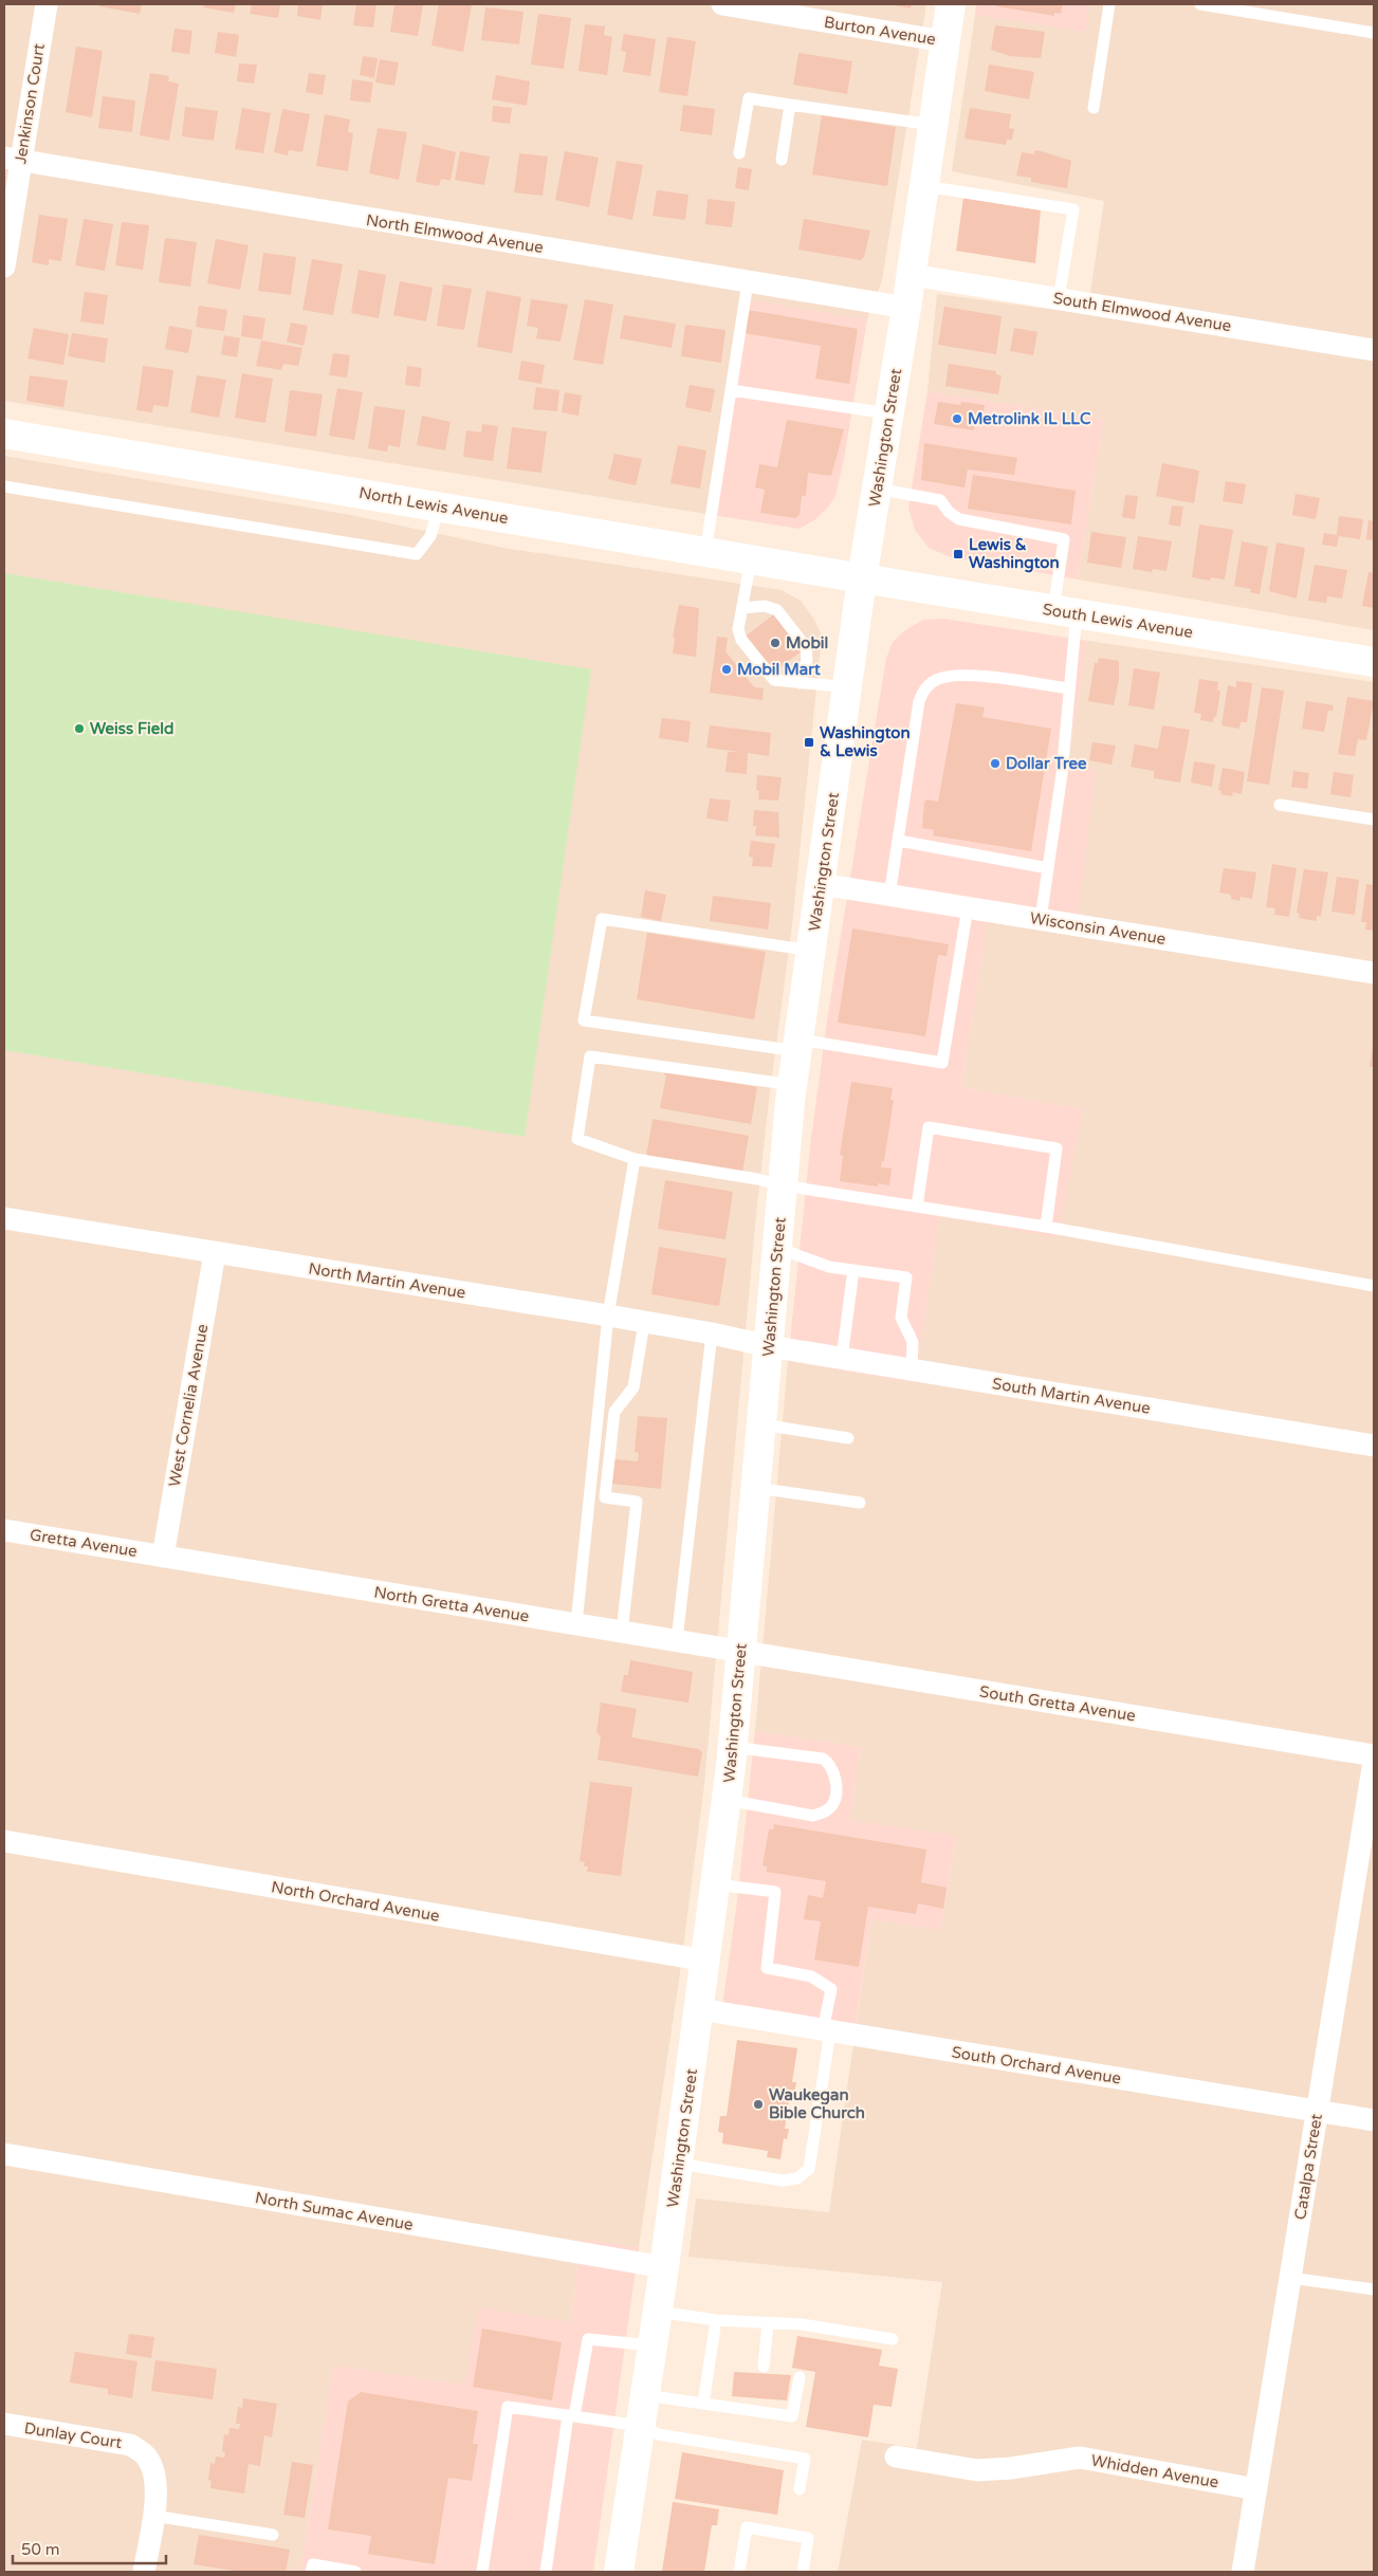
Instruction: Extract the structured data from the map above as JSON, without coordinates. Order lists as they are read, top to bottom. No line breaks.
{"streets":{"main road":["Washington Street","North Lewis Avenue","South Lewis Avenue"],"street":["Burton Avenue","Jenkinson Court","North Elmwood Avenue","South Elmwood Avenue","Wisconsin Avenue","North Martin Avenue","South Martin Avenue","West Cornelia Avenue","Gretta Avenue","North Gretta Avenue","South Gretta Avenue","North Orchard Avenue","South Orchard Avenue","Catalpa Street","North Sumac Avenue","Dunlay Court","Whidden Avenue"]},"crossings":[["Burton Avenue","Washington Street"],["Jenkinson Court","North Elmwood Avenue"],["North Elmwood Avenue","Washington Street"],["South Elmwood Avenue","Washington Street"],["Washington Street","North Lewis Avenue"],["Washington Street","South Lewis Avenue"],["Washington Street","Wisconsin Avenue"],["Washington Street","North Martin Avenue"],["Washington Street","South Martin Avenue"],["Washington Street","North Gretta Avenue"],["Washington Street","South Gretta Avenue"],["Washington Street","North Orchard Avenue"],["Washington Street","South Orchard Avenue"],["Washington Street","North Sumac Avenue"],["North Lewis Avenue","South Lewis Avenue"],["North Martin Avenue","South Martin Avenue"],["North Martin Avenue","West Cornelia Avenue"],["West Cornelia Avenue","Gretta Avenue"],["West Cornelia Avenue","North Gretta Avenue"],["Gretta Avenue","North Gretta Avenue"],["North Gretta Avenue","South Gretta Avenue"],["South Orchard Avenue","Catalpa Street"],["Catalpa Street","Whidden Avenue"]],"places":{"other":["Metrolink IL LLC","Mobil","Mobil Mart","Weiss Field","Dollar Tree","Waukegan Bible Church"],"transit":["Lewis & Washington","Washington & Lewis"]},"scale_bar":"50 m"}
